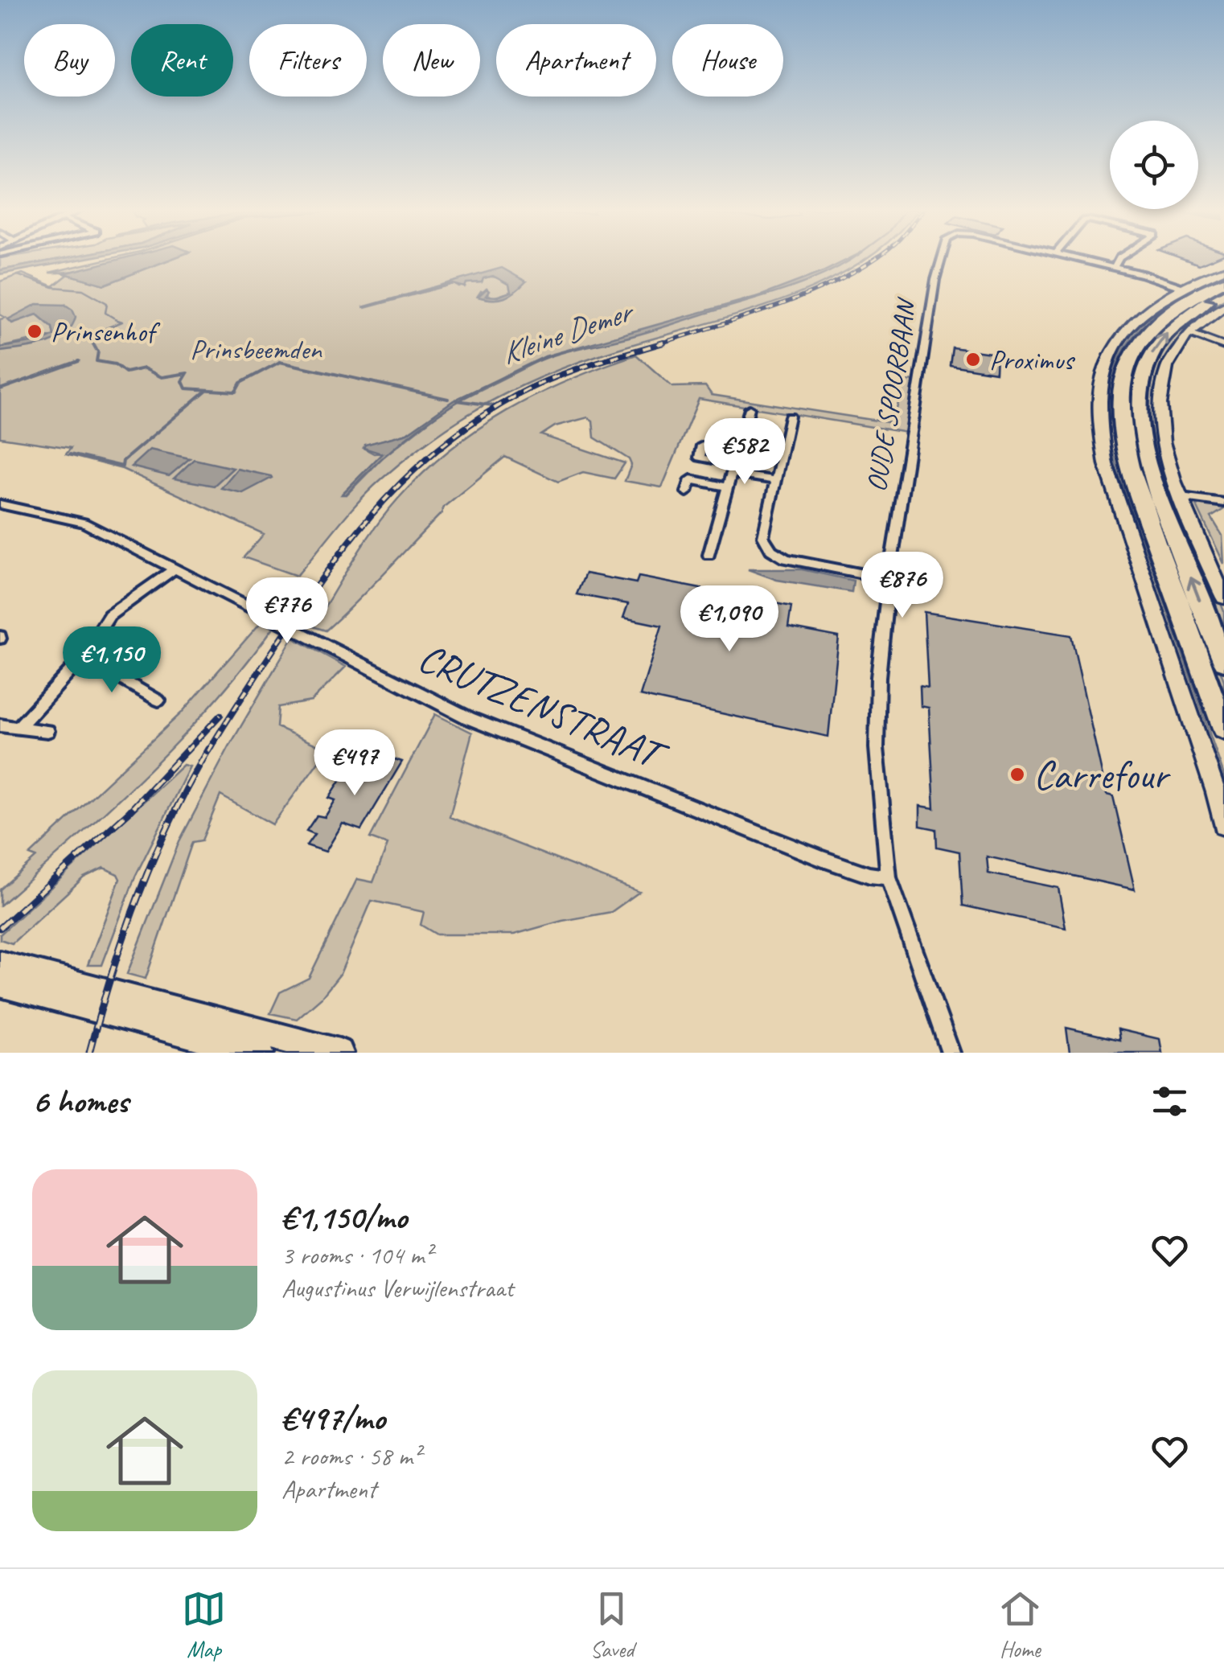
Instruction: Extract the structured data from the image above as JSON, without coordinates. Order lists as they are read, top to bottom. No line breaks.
{"streets":{"street":["OUDE SPOORBAAN","CRUTZENSTRAAT"]},"crossings":[["OUDE SPOORBAAN","CRUTZENSTRAAT"]],"water":["Kleine Demer"],"parks":["Prinsbeemden"],"places":["Prinsenhof","Proximus","Carrefour"],"page":{"chip":["Buy","Rent","Filters","New","Apartment","House"],"price":["€582","€876","€776","€1,090","€1,150","€497"],"heading":"6 homes","list":[{"name":"€1,150/mo","note":"3 rooms · 104 m² · Augustinus Verwijlenstraat"},{"name":"€497/mo","note":"2 rooms · 58 m² · Apartment"}],"tabs":["Map","Saved","Home"]}}
